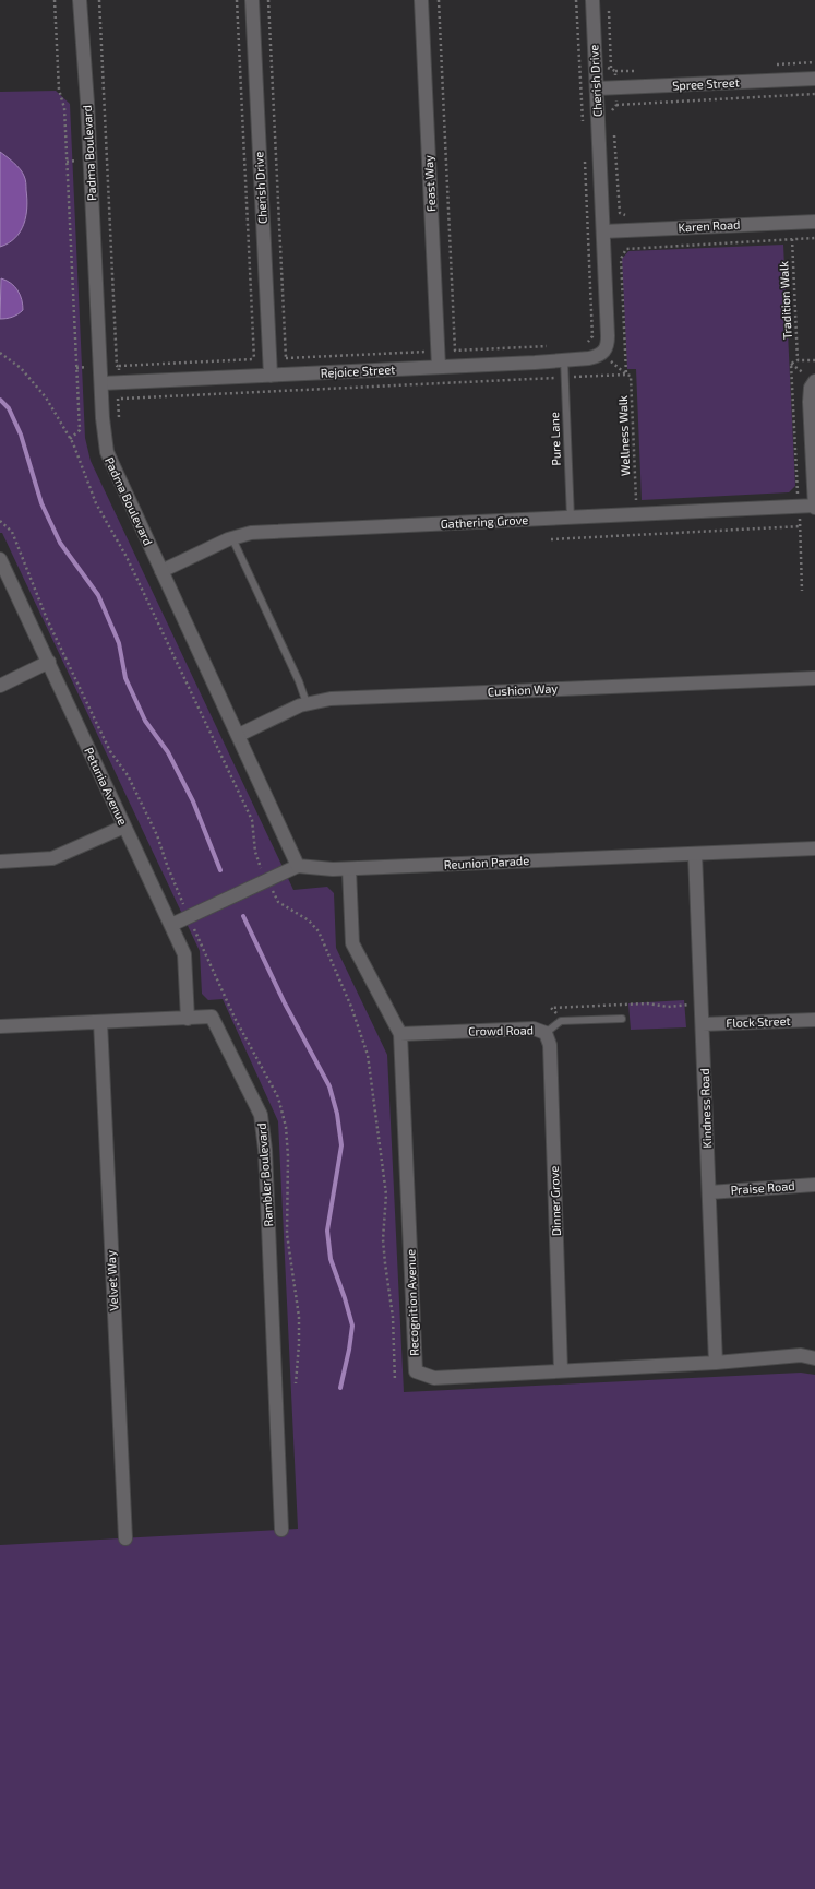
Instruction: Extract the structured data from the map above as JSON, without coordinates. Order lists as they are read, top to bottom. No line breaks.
{"streets":{"street":["Cherish Drive","Spree Street","Padma Boulevard","Feast Way","Karen Road","Rejoice Street","Gathering Grove","Cushion Way","Petunia Avenue","Reunion Parade","Flock Street","Crowd Road","Kindness Road","Rambler Boulevard","Praise Road","Dinner Grove","Velvet Way","Recognition Avenue"],"lane":["Pure Lane"],"path":["Tradition Walk","Wellness Walk"]},"crossings":[["Cherish Drive","Spree Street"],["Cherish Drive","Karen Road"],["Cherish Drive","Rejoice Street"],["Padma Boulevard","Rejoice Street"],["Padma Boulevard","Gathering Grove"],["Padma Boulevard","Cushion Way"],["Padma Boulevard","Reunion Parade"],["Feast Way","Rejoice Street"],["Rejoice Street","Pure Lane"],["Pure Lane","Gathering Grove"],["Petunia Avenue","Rambler Boulevard"],["Reunion Parade","Kindness Road"],["Reunion Parade","Recognition Avenue"],["Flock Street","Kindness Road"],["Crowd Road","Dinner Grove"],["Crowd Road","Recognition Avenue"],["Kindness Road","Praise Road"],["Kindness Road","Recognition Avenue"],["Rambler Boulevard","Velvet Way"],["Dinner Grove","Recognition Avenue"]]}
